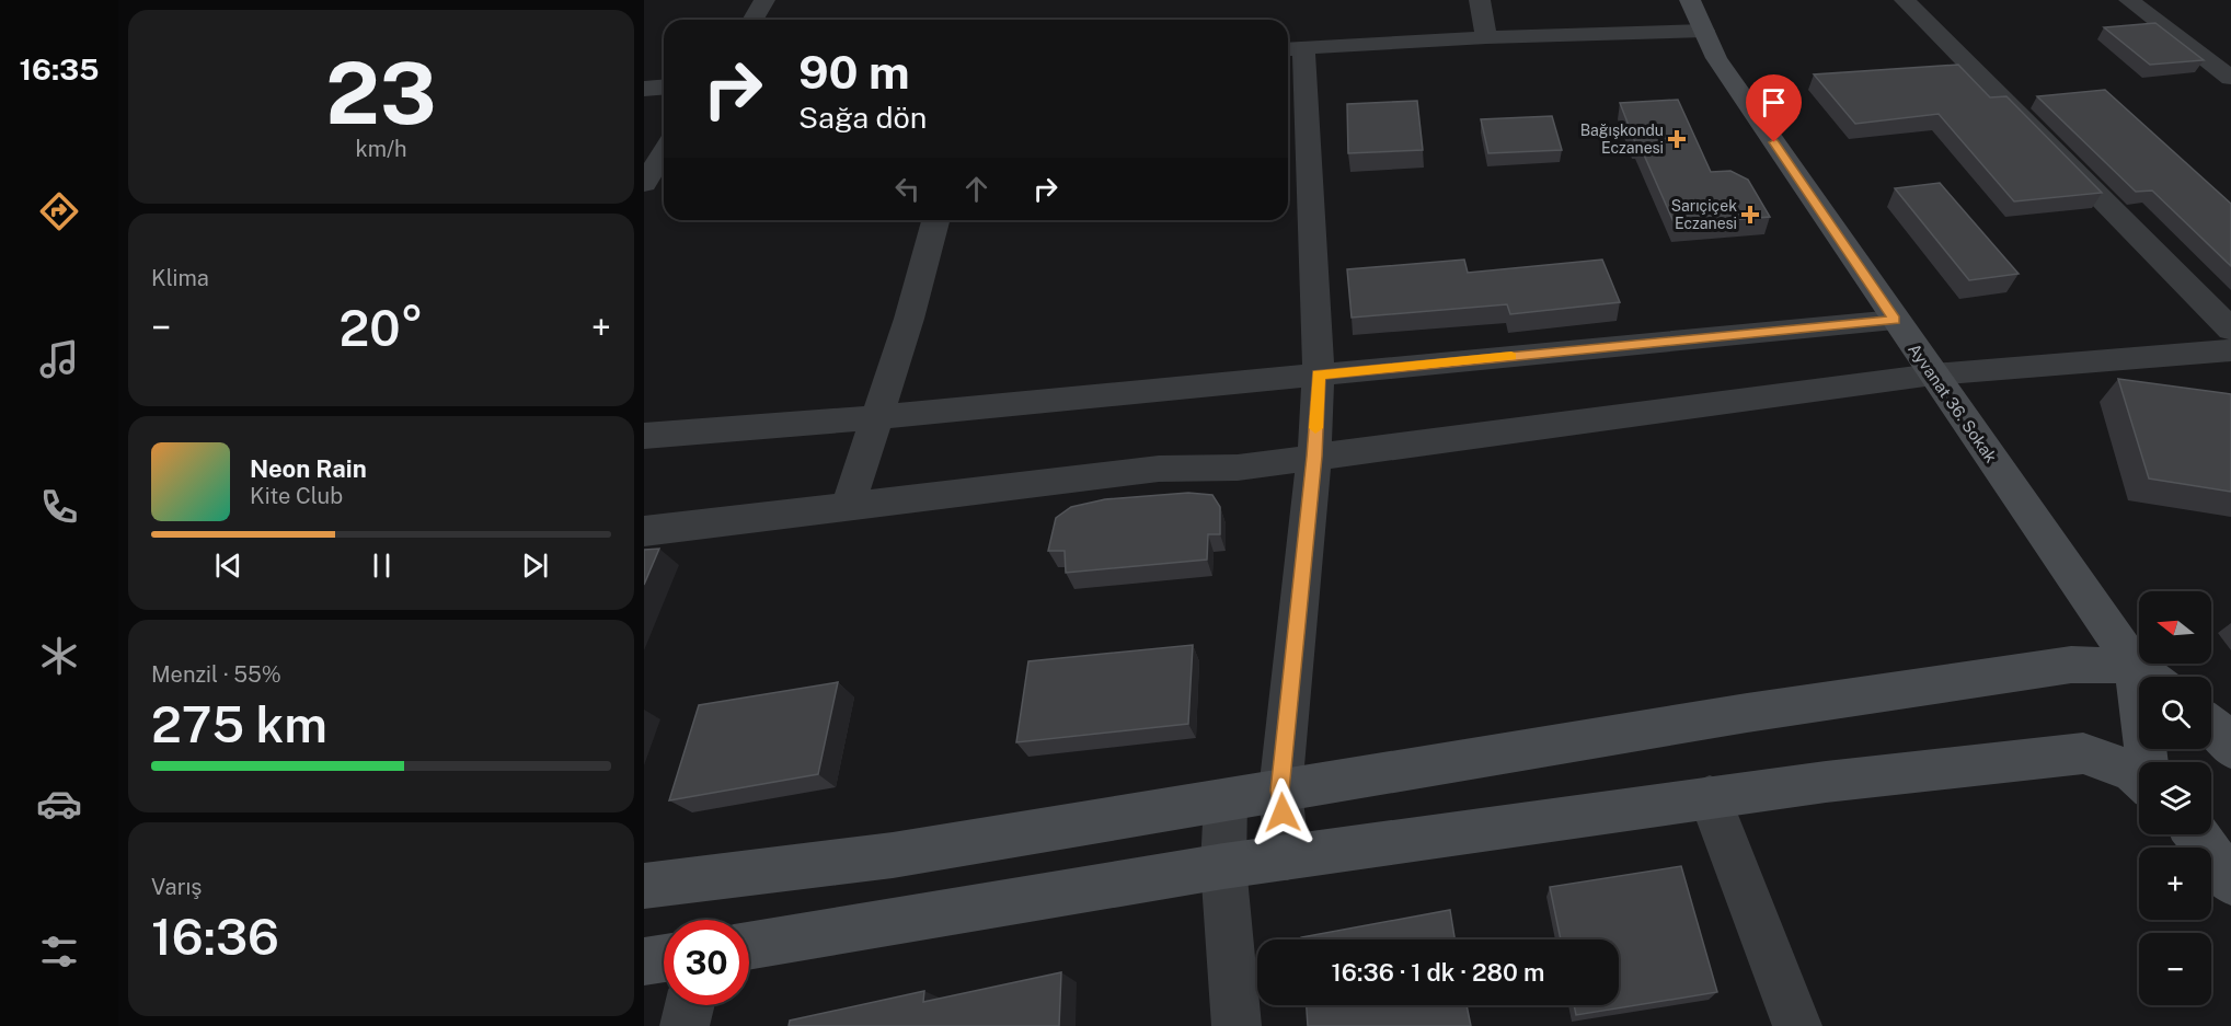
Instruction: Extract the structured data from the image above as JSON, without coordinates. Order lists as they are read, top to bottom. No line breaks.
{"streets":{"street":["Ayvanat 36. Sokak"]},"places":{"health":["Bağışkondu Eczanesi","Sarıçiçek Eczanesi"]},"north":"left","page":{"tabs":"16:35","tile":[["23","km/h"],"Klima",["Menzil · 55%","275 km"],["Varış","16:36"]],"turn":["90 m","Sağa dön"],"heat":["−","20°","+"],"song":["Neon Rain","Kite Club"],"map_buttons":["+","−"],"limit":"30","trip":"16:36 · 1 dk · 280 m"}}
